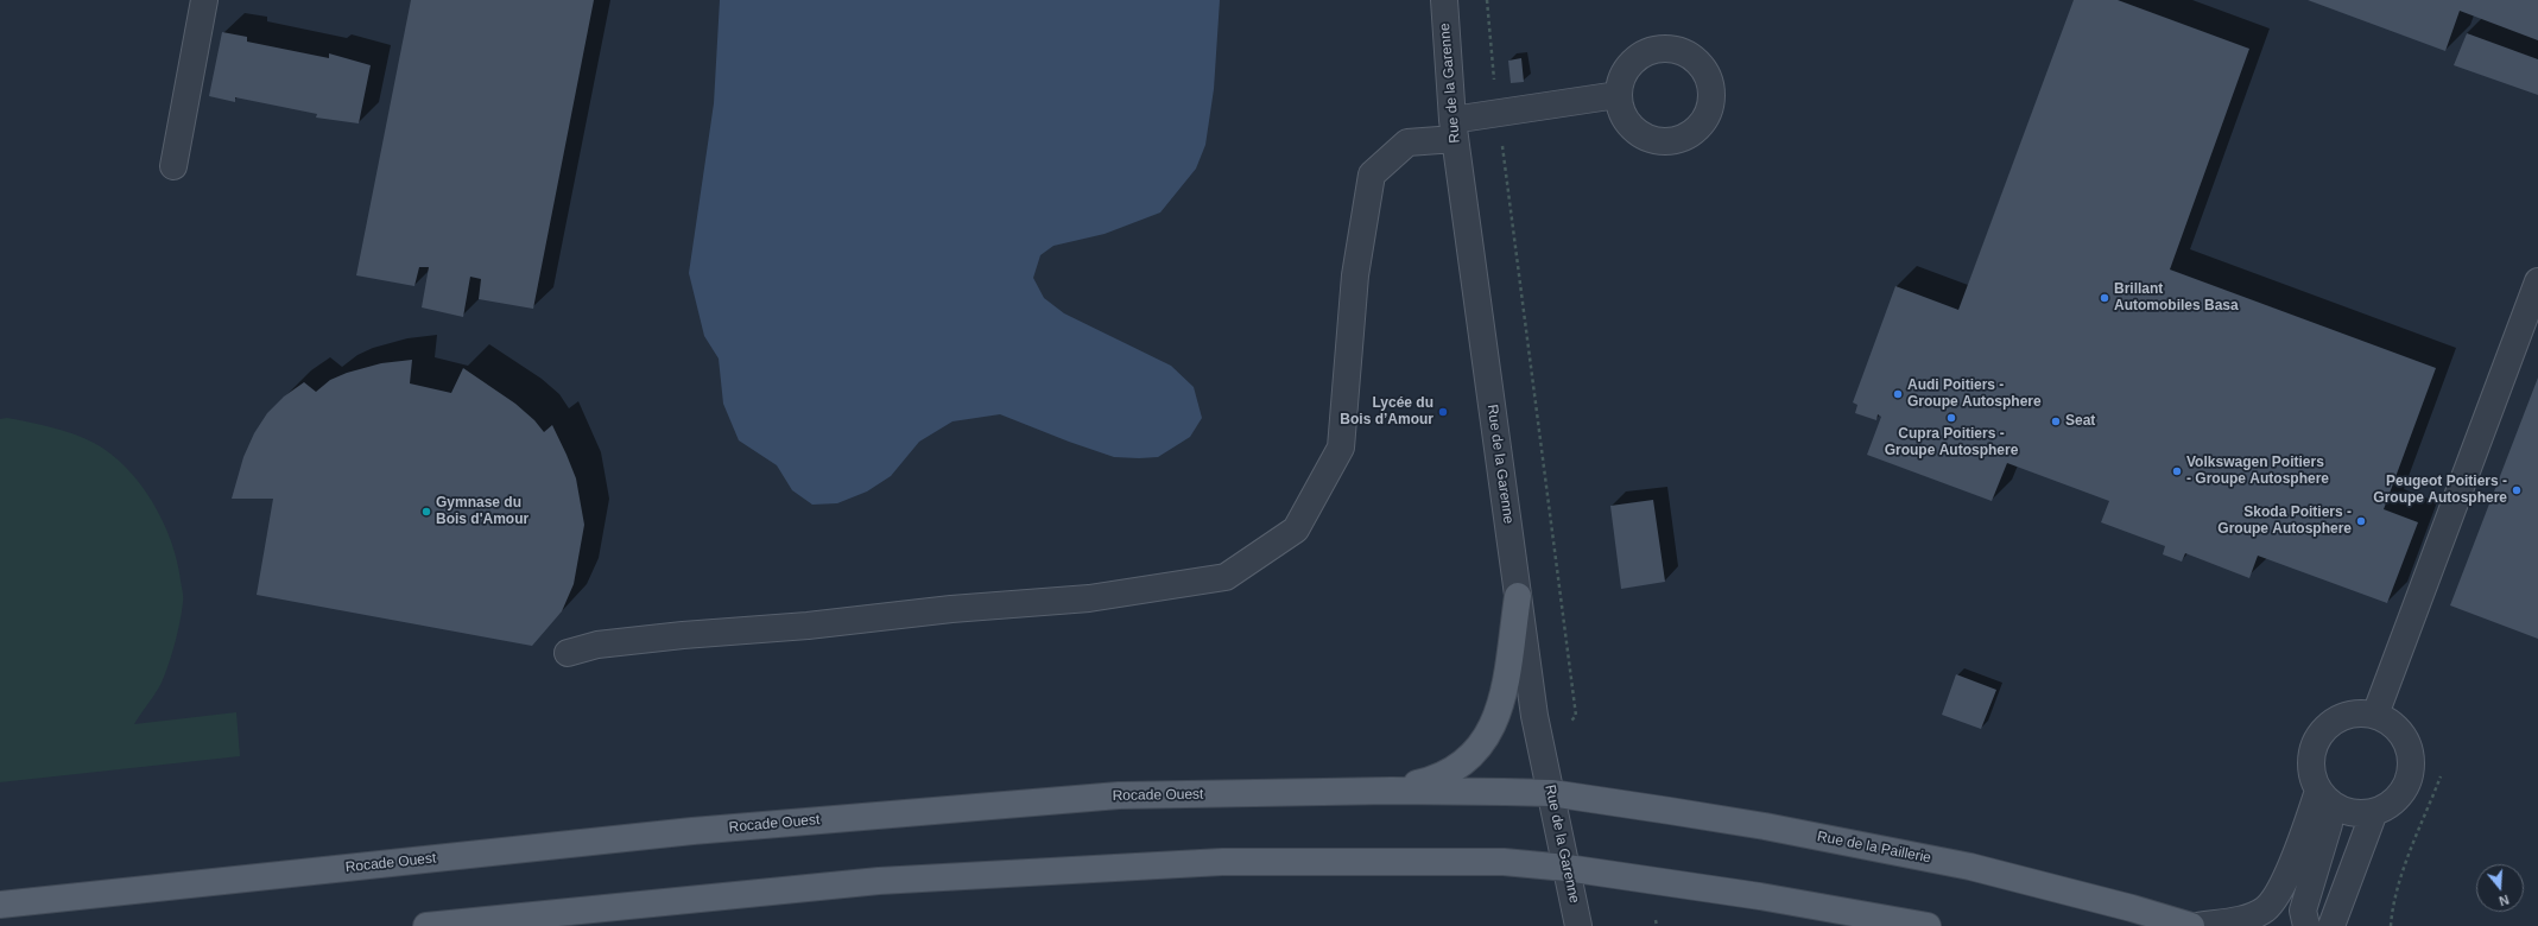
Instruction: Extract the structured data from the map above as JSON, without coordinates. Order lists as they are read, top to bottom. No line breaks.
{"streets":{"main road":["Rocade Ouest","Rue de la Paillerie"],"street":["Rue de la Garenne"]},"crossings":[["Rue de la Garenne","Rocade Ouest"],["Rue de la Garenne","Rue de la Paillerie"],["Rocade Ouest","Rue de la Paillerie"]],"places":["Brillant Automobiles Basa","Audi Poitiers - Groupe Autosphere","Lycée du Bois d’Amour","Cupra Poitiers - Groupe Autosphere","Seat","Volkswagen Poitiers - Groupe Autosphere","Peugeot Poitiers - Groupe Autosphere","Gymnase du Bois d'Amour","Skoda Poitiers - Groupe Autosphere"],"north":"bottom"}
